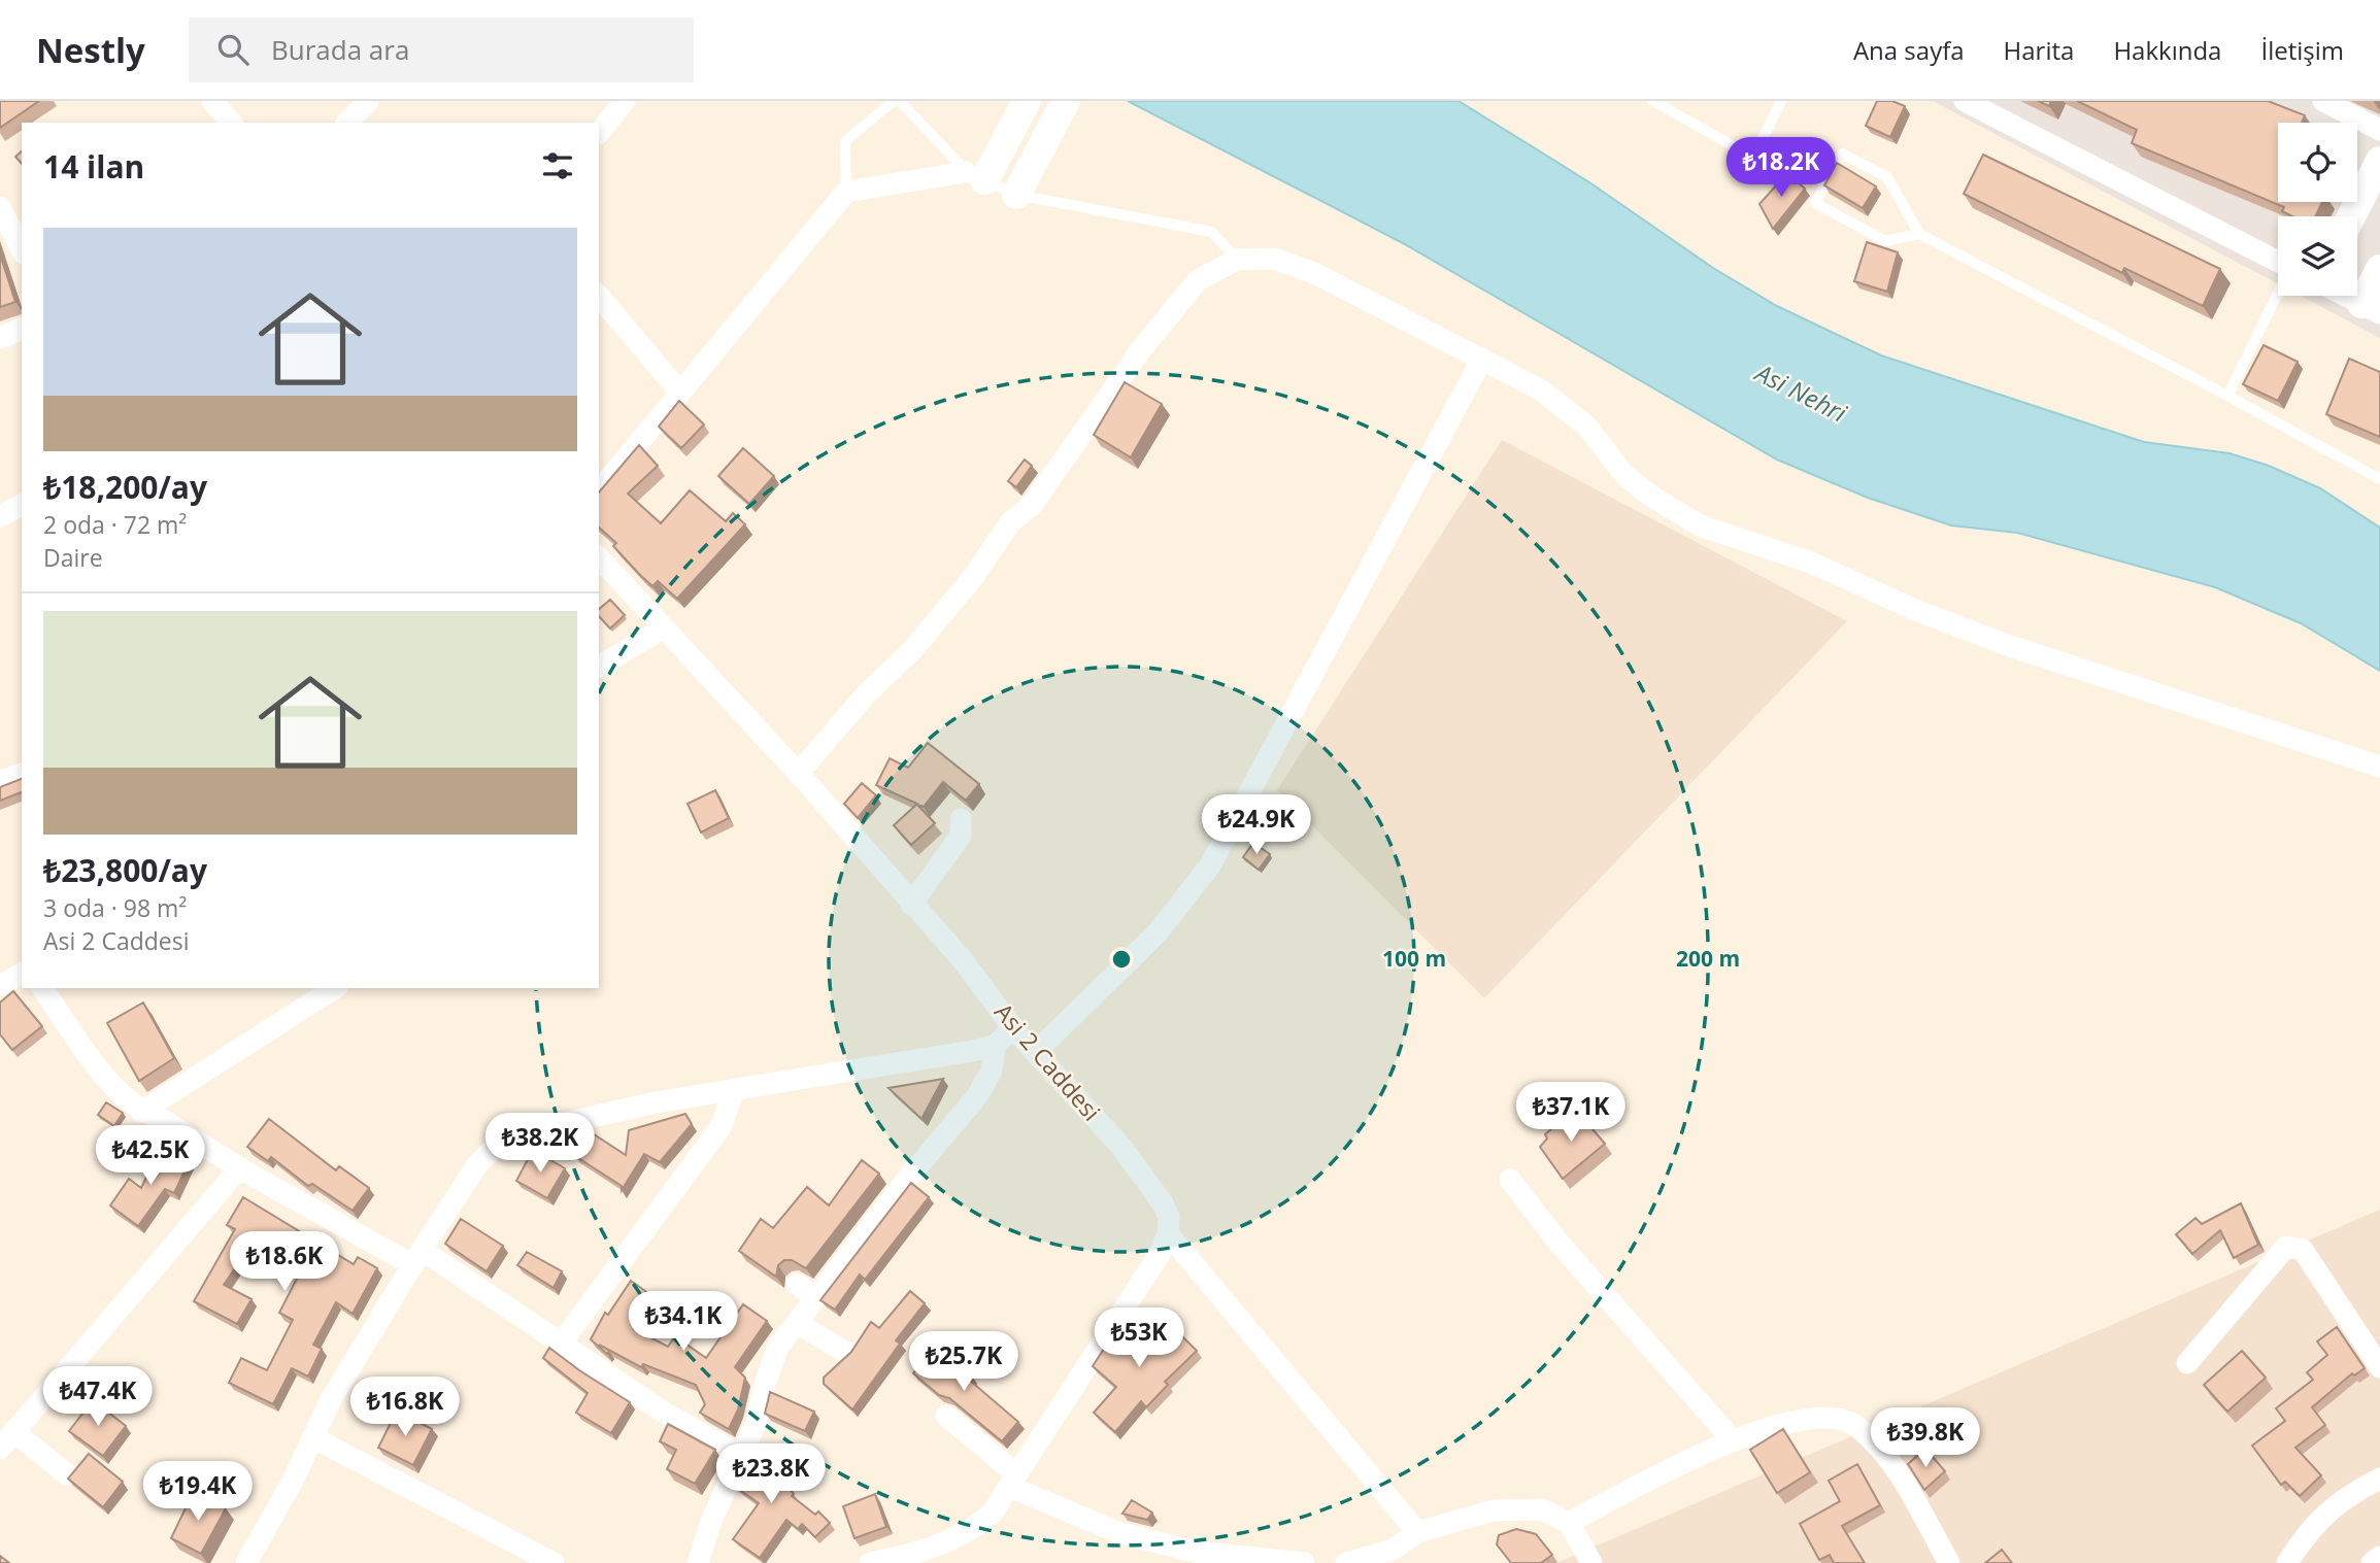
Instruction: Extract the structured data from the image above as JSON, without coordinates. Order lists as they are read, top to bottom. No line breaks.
{"streets":{"street":["Asi 2 Caddesi"]},"water":["Asi Nehri"],"page":{"header":"Nestly","search":"Burada ara","nav":["Ana sayfa","Harita","Hakkında","İletişim"],"heading":"14 ilan","price":["₺18.2K","₺24.9K","₺37.1K","₺38.2K","₺42.5K","₺18.6K","₺34.1K","₺53K","₺25.7K","₺47.4K","₺16.8K","₺39.8K","₺23.8K","₺19.4K"],"list":[{"name":"₺18,200/ay","note":"2 oda · 72 m² · Daire"},{"name":"₺23,800/ay","note":"3 oda · 98 m² · Asi 2 Caddesi"}]},"rings":["100 m","200 m"]}
